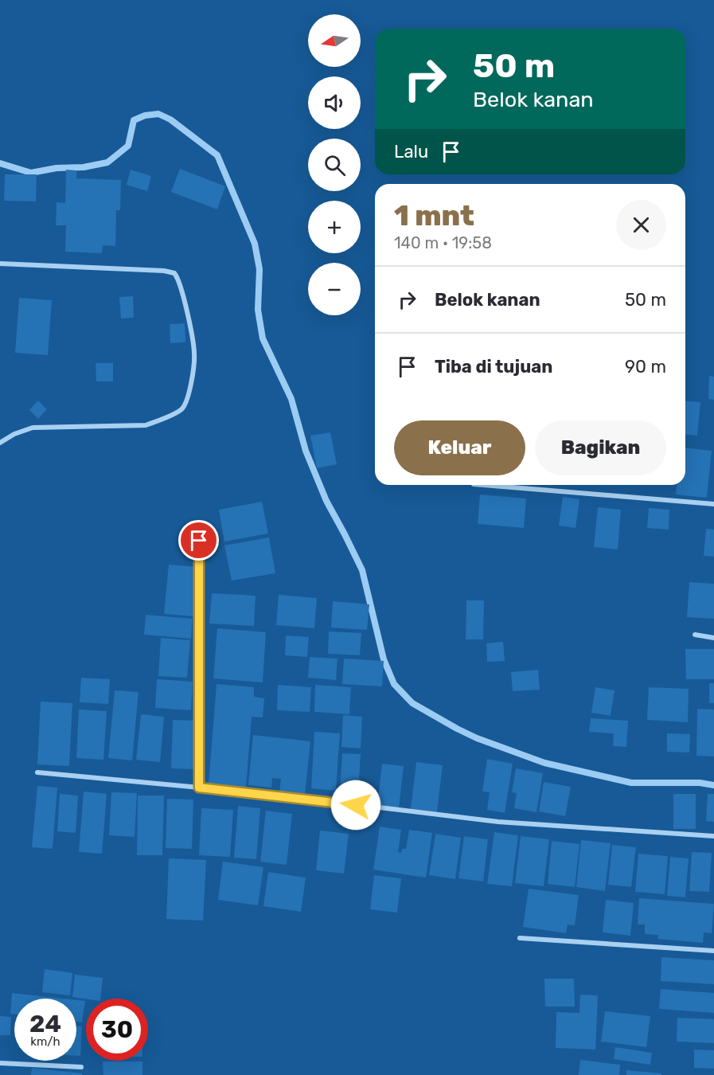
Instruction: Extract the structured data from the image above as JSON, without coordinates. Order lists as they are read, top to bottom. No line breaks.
{"north":"left","page":{"map_buttons":["+","−"],"turn":["50 m","Belok kanan"],"then":"Lalu","heading":["1 mnt","140 m · 19:58"],"list":[{"name":"Belok kanan","value":"50 m"},{"name":"Tiba di tujuan","value":"90 m"}],"buttons":["Keluar","Bagikan"],"speed":"24 km/h","limit":"30"}}
